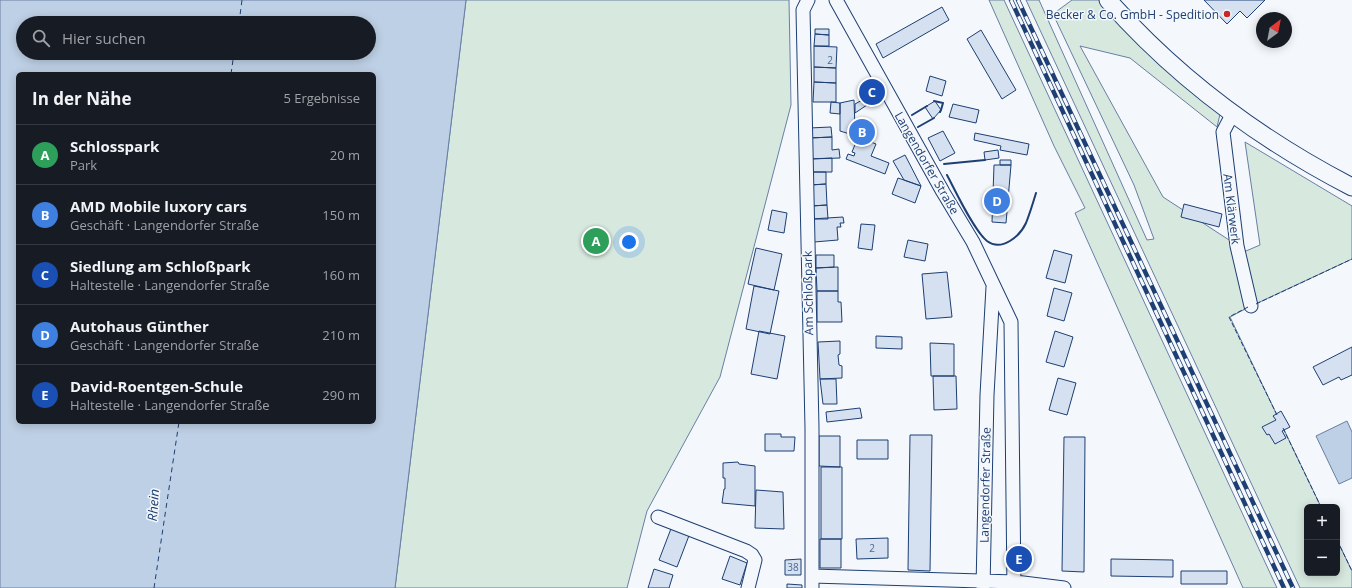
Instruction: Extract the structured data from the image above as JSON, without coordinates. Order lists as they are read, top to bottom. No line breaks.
{"streets":{"street":["Langendorfer Straße","Am Klärwerk","Am Schloßpark"]},"water":["Rhein"],"places":["Becker & Co. GmbH - Spedition"],"house_numbers":["2","2","38"],"north":"top right","page":{"search":"Hier suchen","heading":["In der Nähe","5 Ergebnisse"],"pins":["C","B","D","A","E"],"list":[{"mark":"A","name":"Schlosspark","note":"Park","value":"20 m"},{"mark":"B","name":"AMD Mobile luxory cars","note":"Geschäft · Langendorfer Straße","value":"150 m"},{"mark":"C","name":"Siedlung am Schloßpark","note":"Haltestelle · Langendorfer Straße","value":"160 m"},{"mark":"D","name":"Autohaus Günther","note":"Geschäft · Langendorfer Straße","value":"210 m"},{"mark":"E","name":"David-Roentgen-Schule","note":"Haltestelle · Langendorfer Straße","value":"290 m"}],"map_buttons":["+","−"]}}
